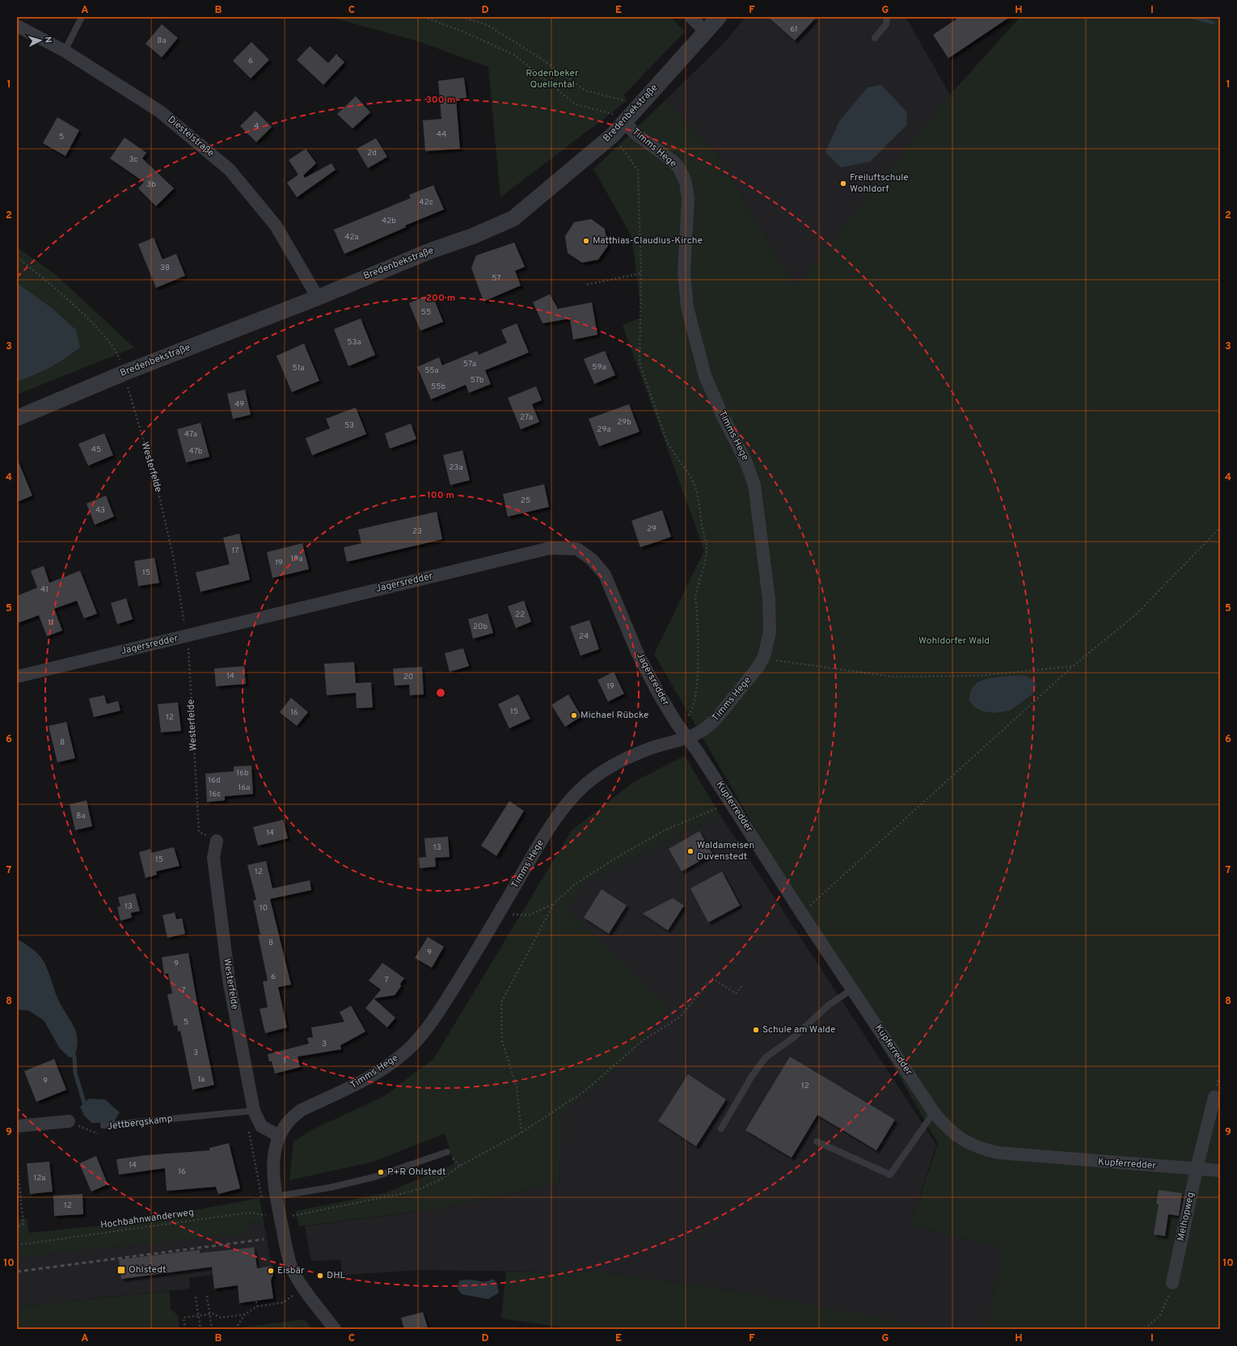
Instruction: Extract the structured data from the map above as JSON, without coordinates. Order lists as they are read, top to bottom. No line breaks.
{"streets":{"street":["Bredenbekstraße","Diestelstraße","Timms Hege","Westerfelde","Jagersredder","Kupferredder","Melhopweg"],"lane":["Jettbergskamp"],"path":["Hochbahnwanderweg"]},"crossings":[["Bredenbekstraße","Diestelstraße"],["Bredenbekstraße","Timms Hege"],["Bredenbekstraße","Westerfelde"],["Timms Hege","Westerfelde"],["Timms Hege","Jagersredder"],["Timms Hege","Kupferredder"],["Westerfelde","Jagersredder"],["Westerfelde","Jettbergskamp"],["Jagersredder","Kupferredder"],["Kupferredder","Melhopweg"]],"parks":["Rodenbeker Quellental","Wohldorfer Wald"],"places":{"other":["Freiluftschule Wohldorf","Matthias-Claudius-Kirche","Michael Rübcke","Waldameisen Duvenstedt","Schule am Walde","P+R Ohlstedt","Eisbär","DHL"],"transit":["Ohlstedt"]},"house_numbers":["61","8a","6","4","44","5","2d","3c","3b","42c","42b","42a","38","57","55","53a","57a","59a","51a","55a","57b","55b","49","27a","29b","53","29a","47a","45","47b","23a","25","43","29","23","17","19a","19","15","41","22","11","20b","24","14","20","19","15","16","12","8","16b","16d","16a","16c","8a","14","13","15","12","13","10","8","9","9","6","7","7","5","3","3","1","1a","9","12","14","16","12a","12"],"north":"right","grid":{"columns":["A","B","C","D","E","F","G","H","I"],"rows":["1","2","3","4","5","6","7","8","9","10"]},"rings":["300 m","200 m","100 m"]}
